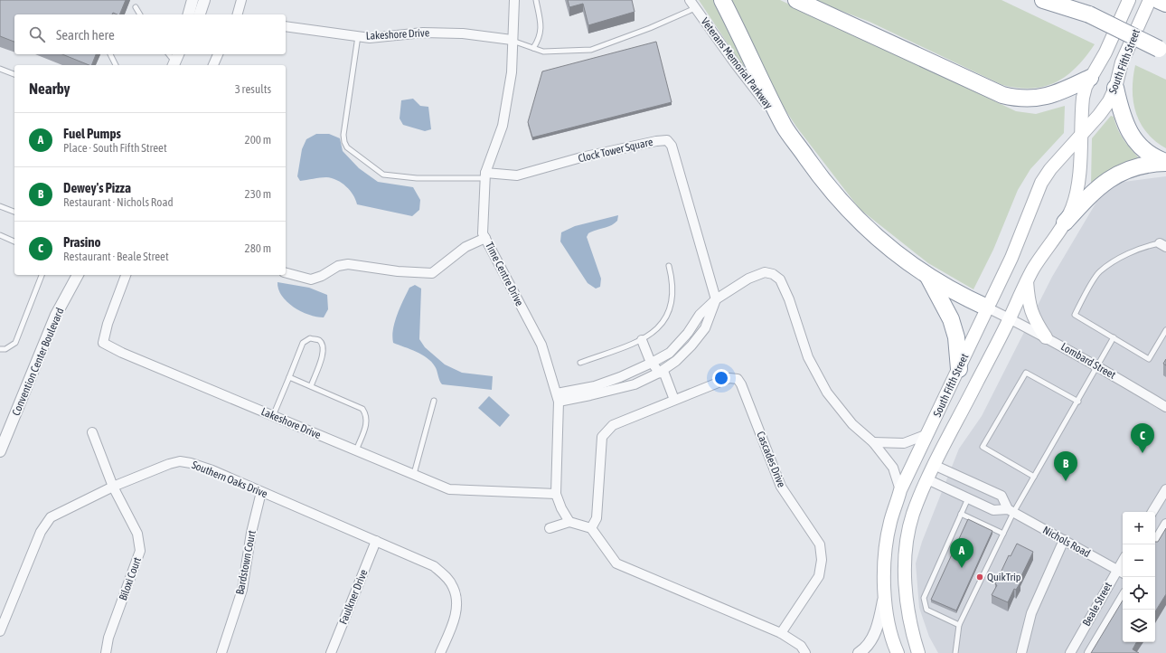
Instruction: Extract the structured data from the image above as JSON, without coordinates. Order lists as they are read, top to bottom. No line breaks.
{"streets":{"main road":["South Fifth Street"],"street":["Lakeshore Drive","Veterans Memorial Parkway","Clock Tower Square","Time Centre Drive","Lombard Street","Convention Center Boulevard","Cascades Drive","Southern Oaks Drive","Nichols Road","Bardstown Court","Biloxi Court","Faulkner Drive","Beale Street"]},"crossings":[["Lakeshore Drive","Time Centre Drive"],["South Fifth Street","Lombard Street"],["South Fifth Street","Nichols Road"],["Clock Tower Square","Time Centre Drive"],["Southern Oaks Drive","Bardstown Court"],["Southern Oaks Drive","Biloxi Court"],["Southern Oaks Drive","Faulkner Drive"],["Nichols Road","Beale Street"]],"places":["QuikTrip"],"page":{"search":"Search here","heading":["Nearby","3 results"],"list":[{"mark":"A","name":"Fuel Pumps","note":"Place · South Fifth Street","value":"200 m"},{"mark":"B","name":"Dewey's Pizza","note":"Restaurant · Nichols Road","value":"230 m"},{"mark":"C","name":"Prasino","note":"Restaurant · Beale Street","value":"280 m"}],"pins":["C","B","A"],"map_buttons":["+","−"]}}
